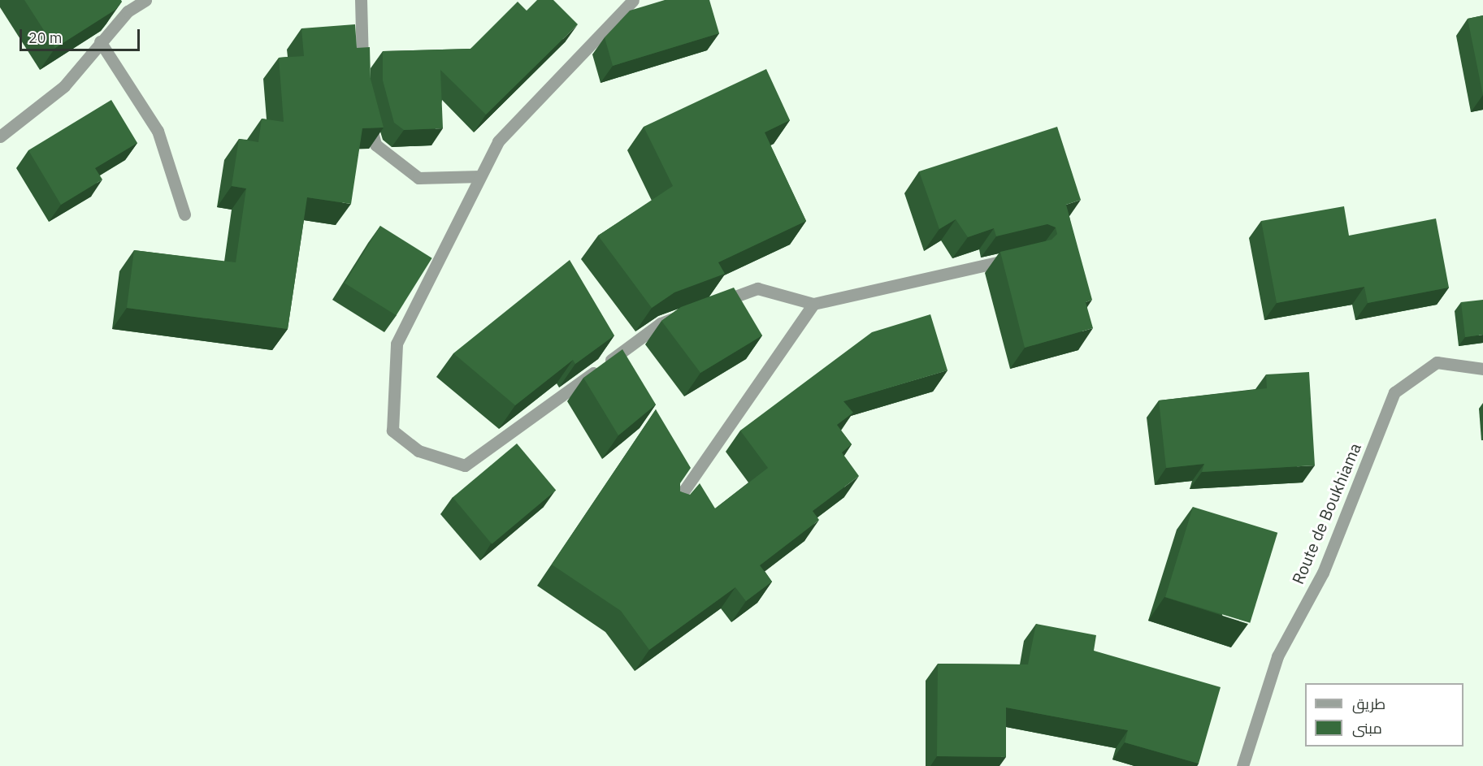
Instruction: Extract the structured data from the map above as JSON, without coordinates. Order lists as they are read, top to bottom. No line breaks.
{"streets":{"street":["Route de Boukhiama"]},"legend":["طريق","مبنى"],"scale_bar":"20 m"}
